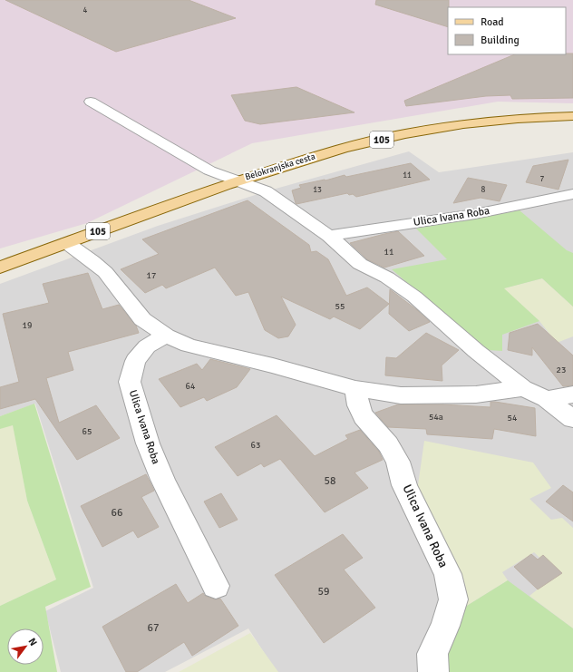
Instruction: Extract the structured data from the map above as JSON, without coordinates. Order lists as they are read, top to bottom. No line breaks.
{"streets":{"main road":["105","Belokranjska cesta"],"street":["Ulica Ivana Roba"]},"house_numbers":["4","11","7","13","8","11","17","55","19","23","64","54a","54","65","63","58","66","59","67"],"legend":["Road","Building"],"north":"top right"}
